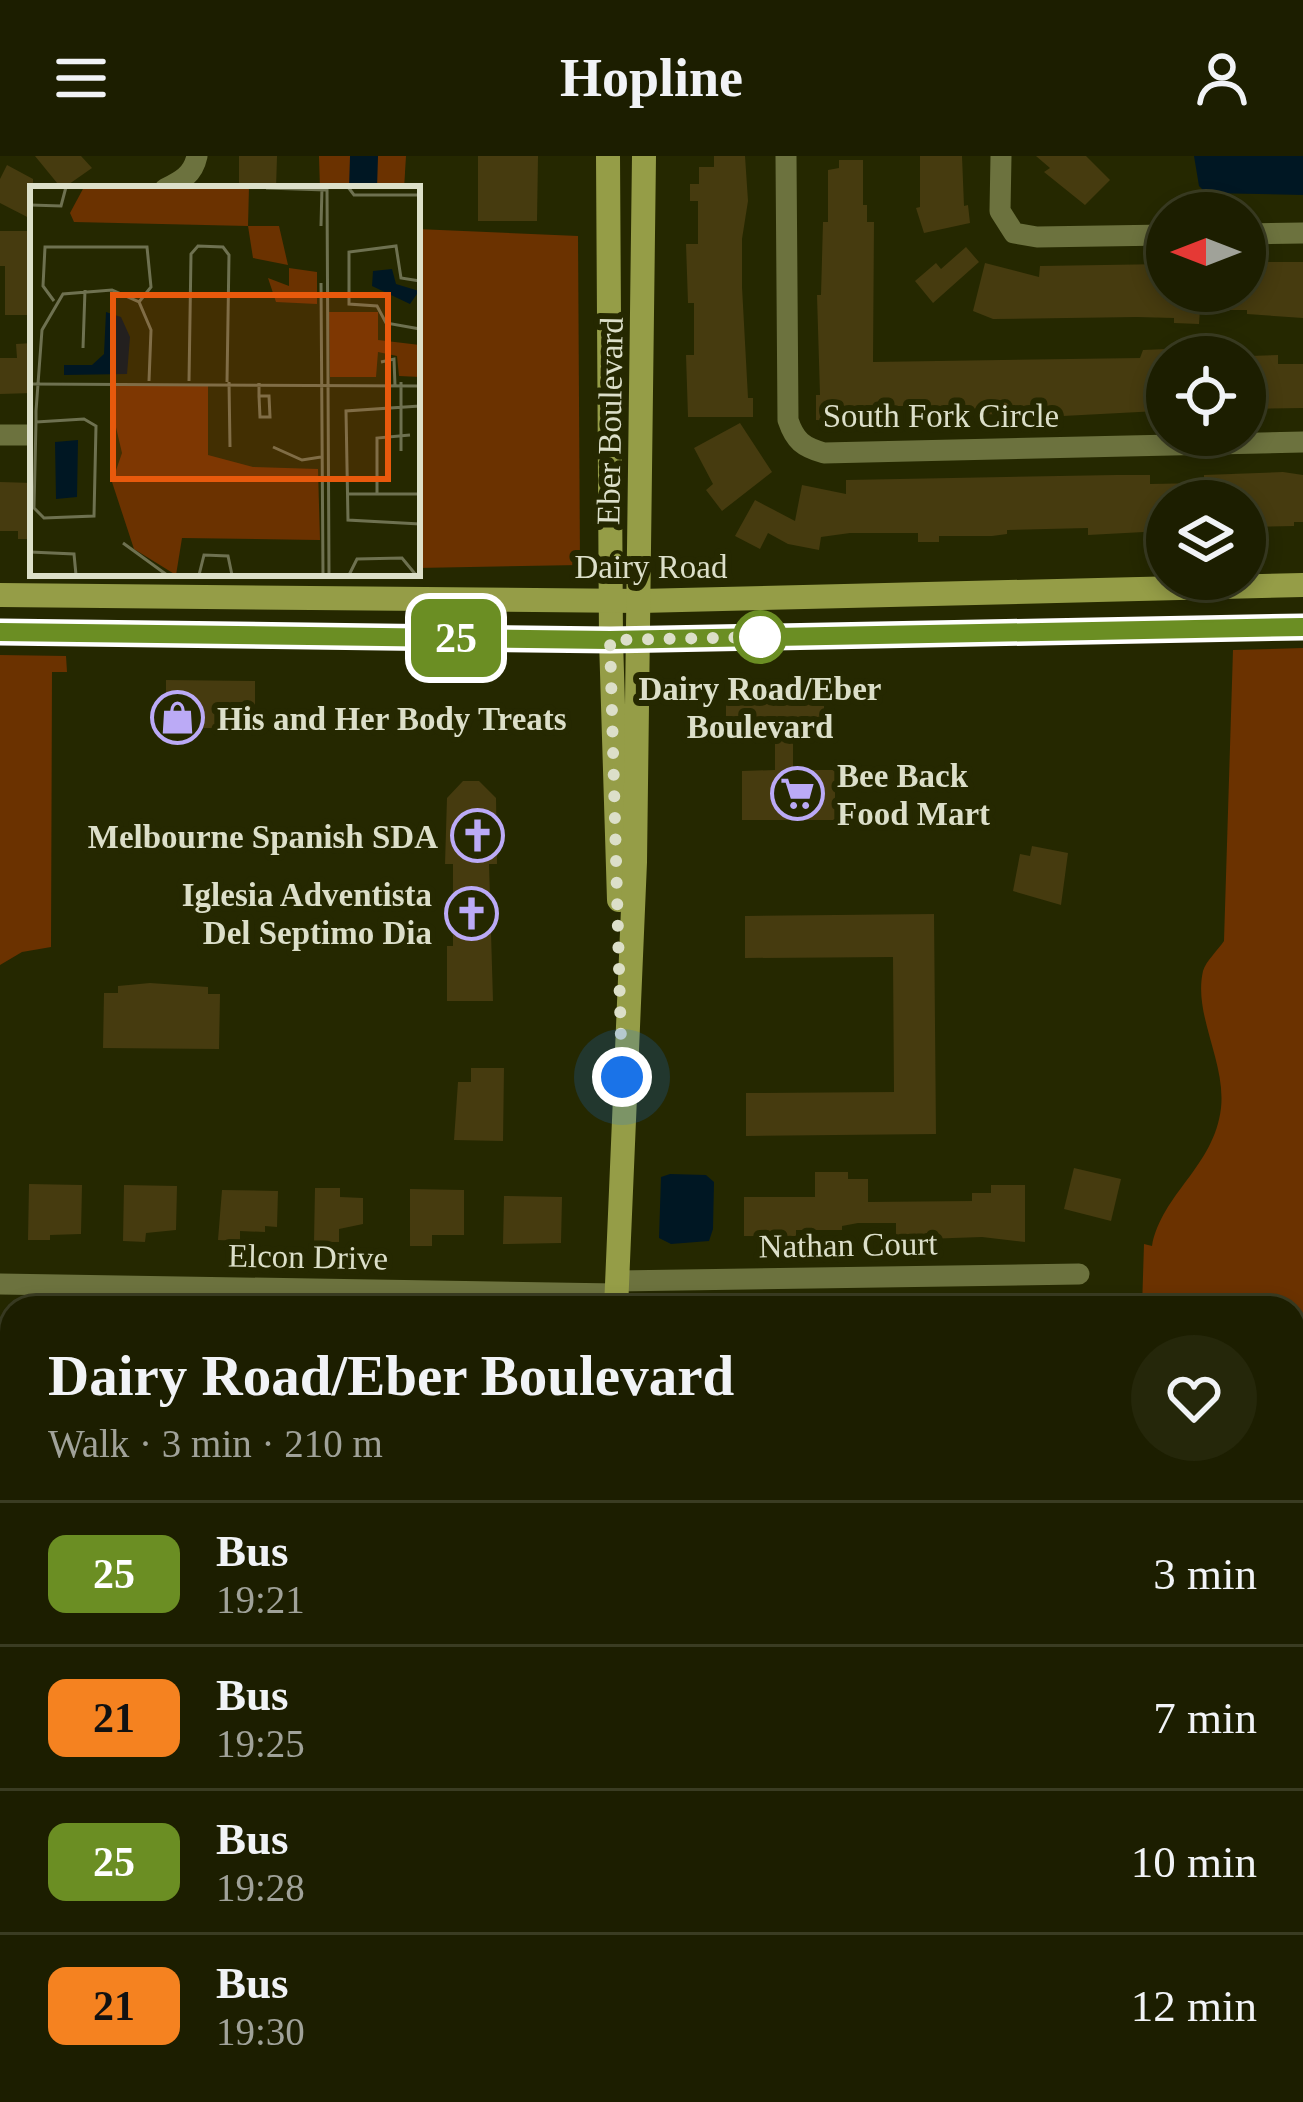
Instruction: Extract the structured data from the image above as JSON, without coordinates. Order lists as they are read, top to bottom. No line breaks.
{"streets":{"street":["South Fork Circle","Eber Boulevard","Dairy Road","Nathan Court","Elcon Drive"]},"crossings":[["Eber Boulevard","Dairy Road"],["Eber Boulevard","Nathan Court"],["Eber Boulevard","Elcon Drive"],["Nathan Court","Elcon Drive"]],"places":{"other":["Dairy Road/Eber Boulevard"],"shop":["His and Her Body Treats"],"supermarket":["Bee Back Food Mart"],"church":["Melbourne Spanish SDA","Iglesia Adventista Del Septimo Dia"]},"lines":["bus line 25"],"north":"left","page":{"header":"Hopline","on_map":"25","heading":["Dairy Road/Eber Boulevard","Walk · 3 min · 210 m"],"list":[{"mark":"25","name":"Bus","note":"19:21","value":"3 min"},{"mark":"21","name":"Bus","note":"19:25","value":"7 min"},{"mark":"25","name":"Bus","note":"19:28","value":"10 min"},{"mark":"21","name":"Bus","note":"19:30","value":"12 min"}]}}
